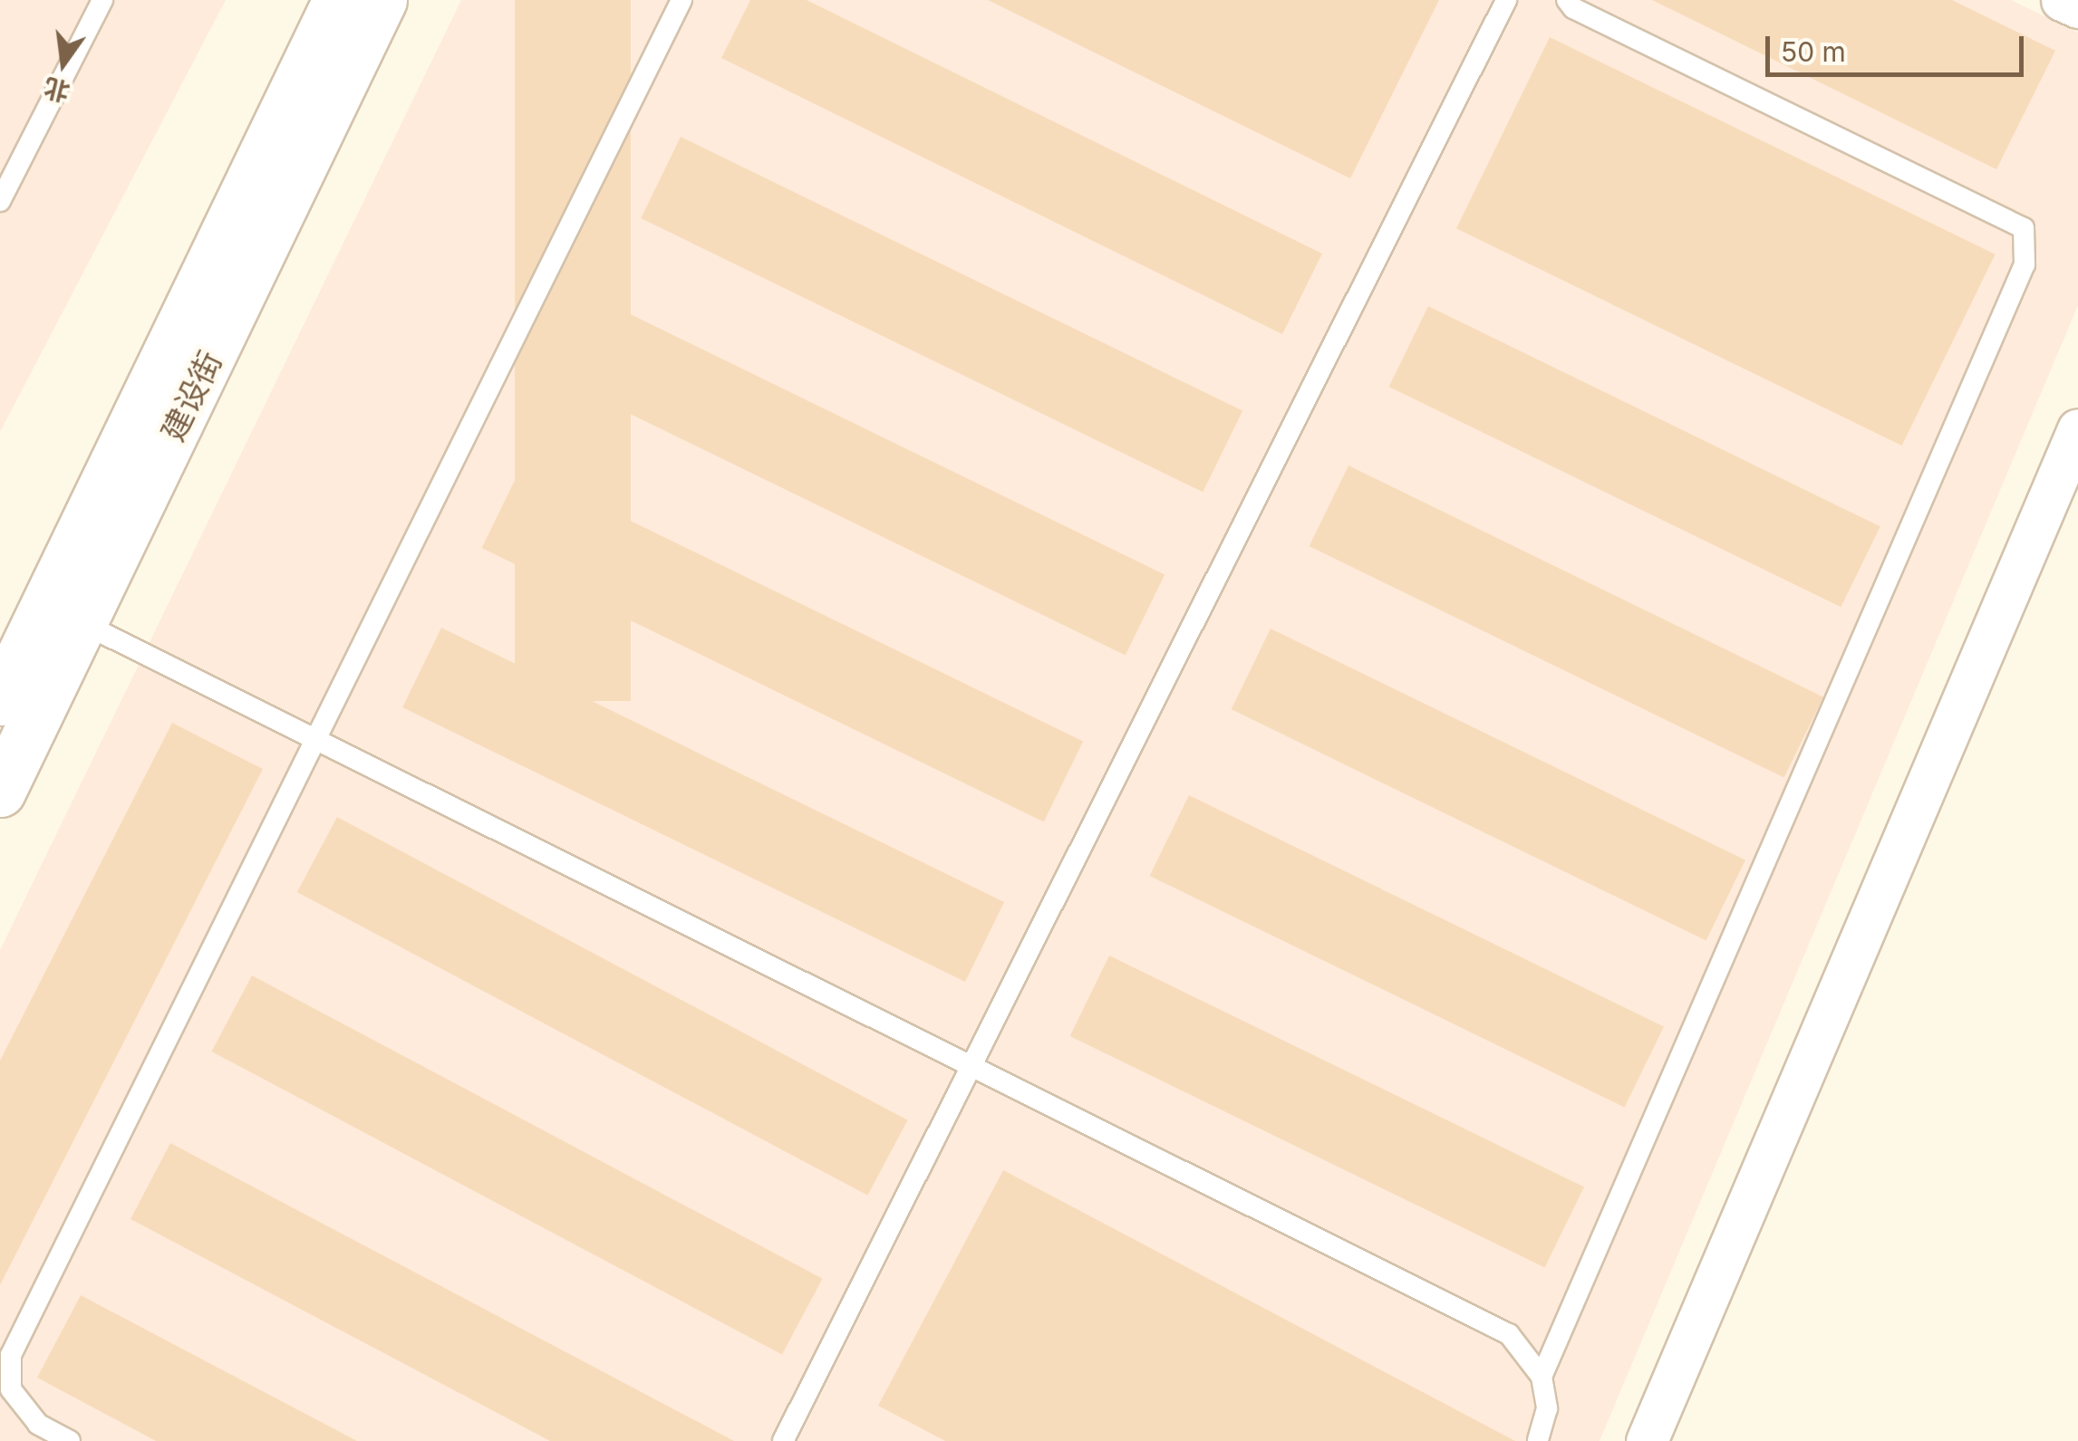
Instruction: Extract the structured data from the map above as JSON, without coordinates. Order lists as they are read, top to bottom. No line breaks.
{"streets":{"street":["建设街"]},"scale_bar":"50 m","north":"bottom"}
